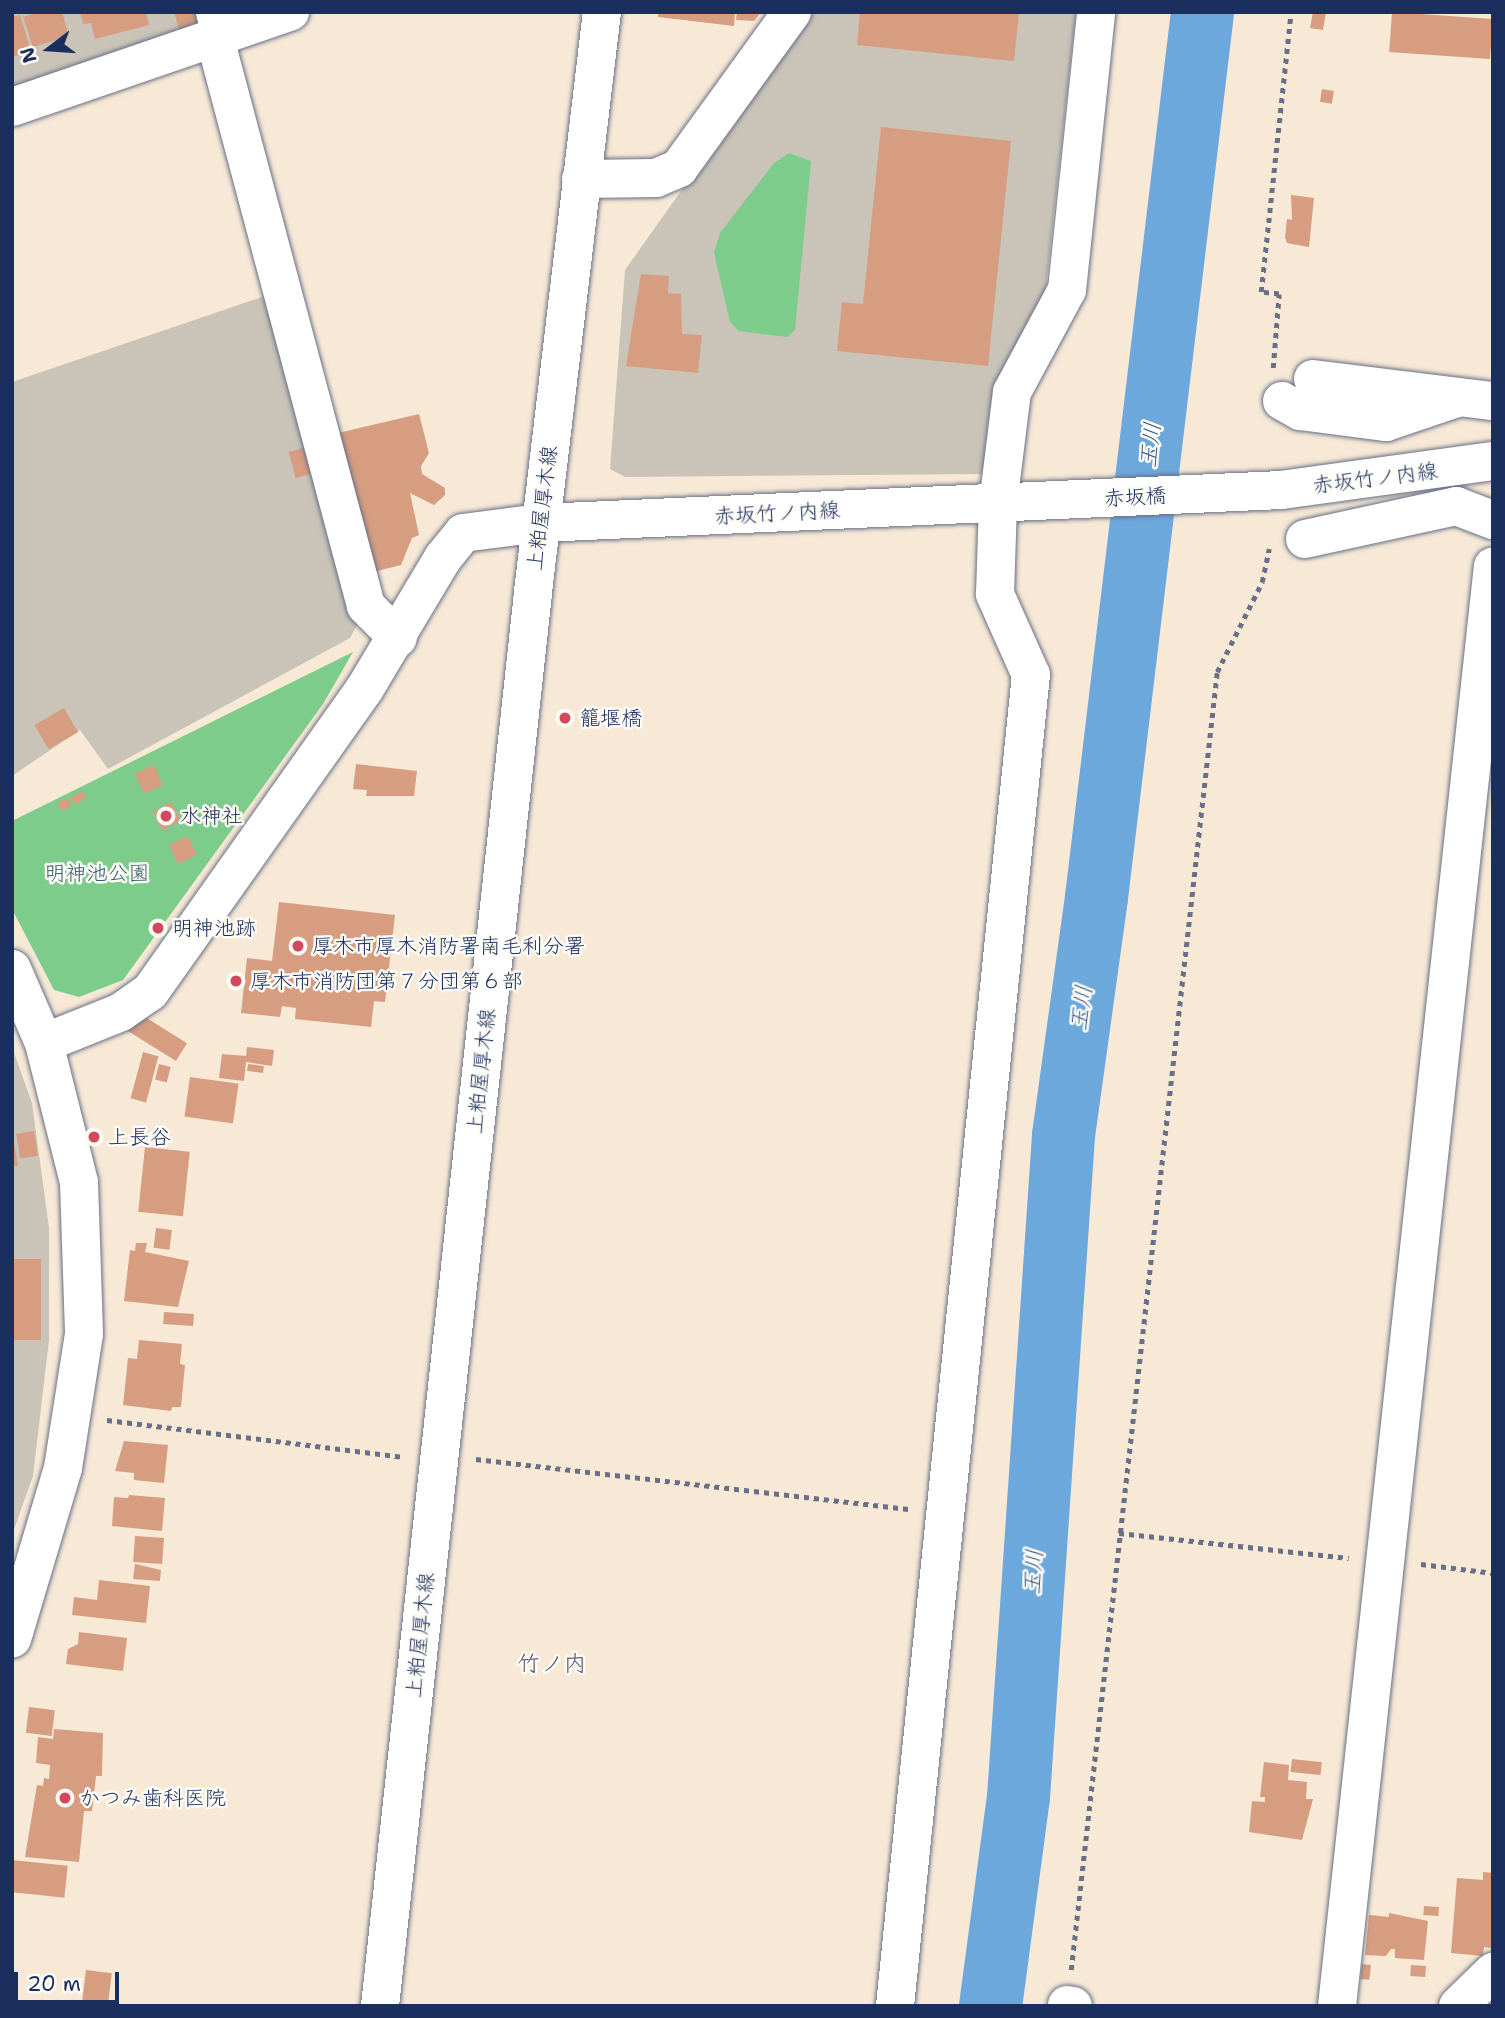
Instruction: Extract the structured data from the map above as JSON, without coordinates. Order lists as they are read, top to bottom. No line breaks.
{"streets":{"street":["赤坂竹ノ内線","赤坂橋","上粕屋厚木線"]},"crossings":[["赤坂竹ノ内線","赤坂橋"],["赤坂竹ノ内線","上粕屋厚木線"]],"districts":["竹ノ内"],"water":["玉川"],"parks":["明神池公園"],"places":["籠堰橋","水神社","明神池跡","厚木市厚木消防署南毛利分署","厚木市消防団第７分団第６部","上長谷","かつみ歯科医院"],"scale_bar":"20 m","north":"left"}
